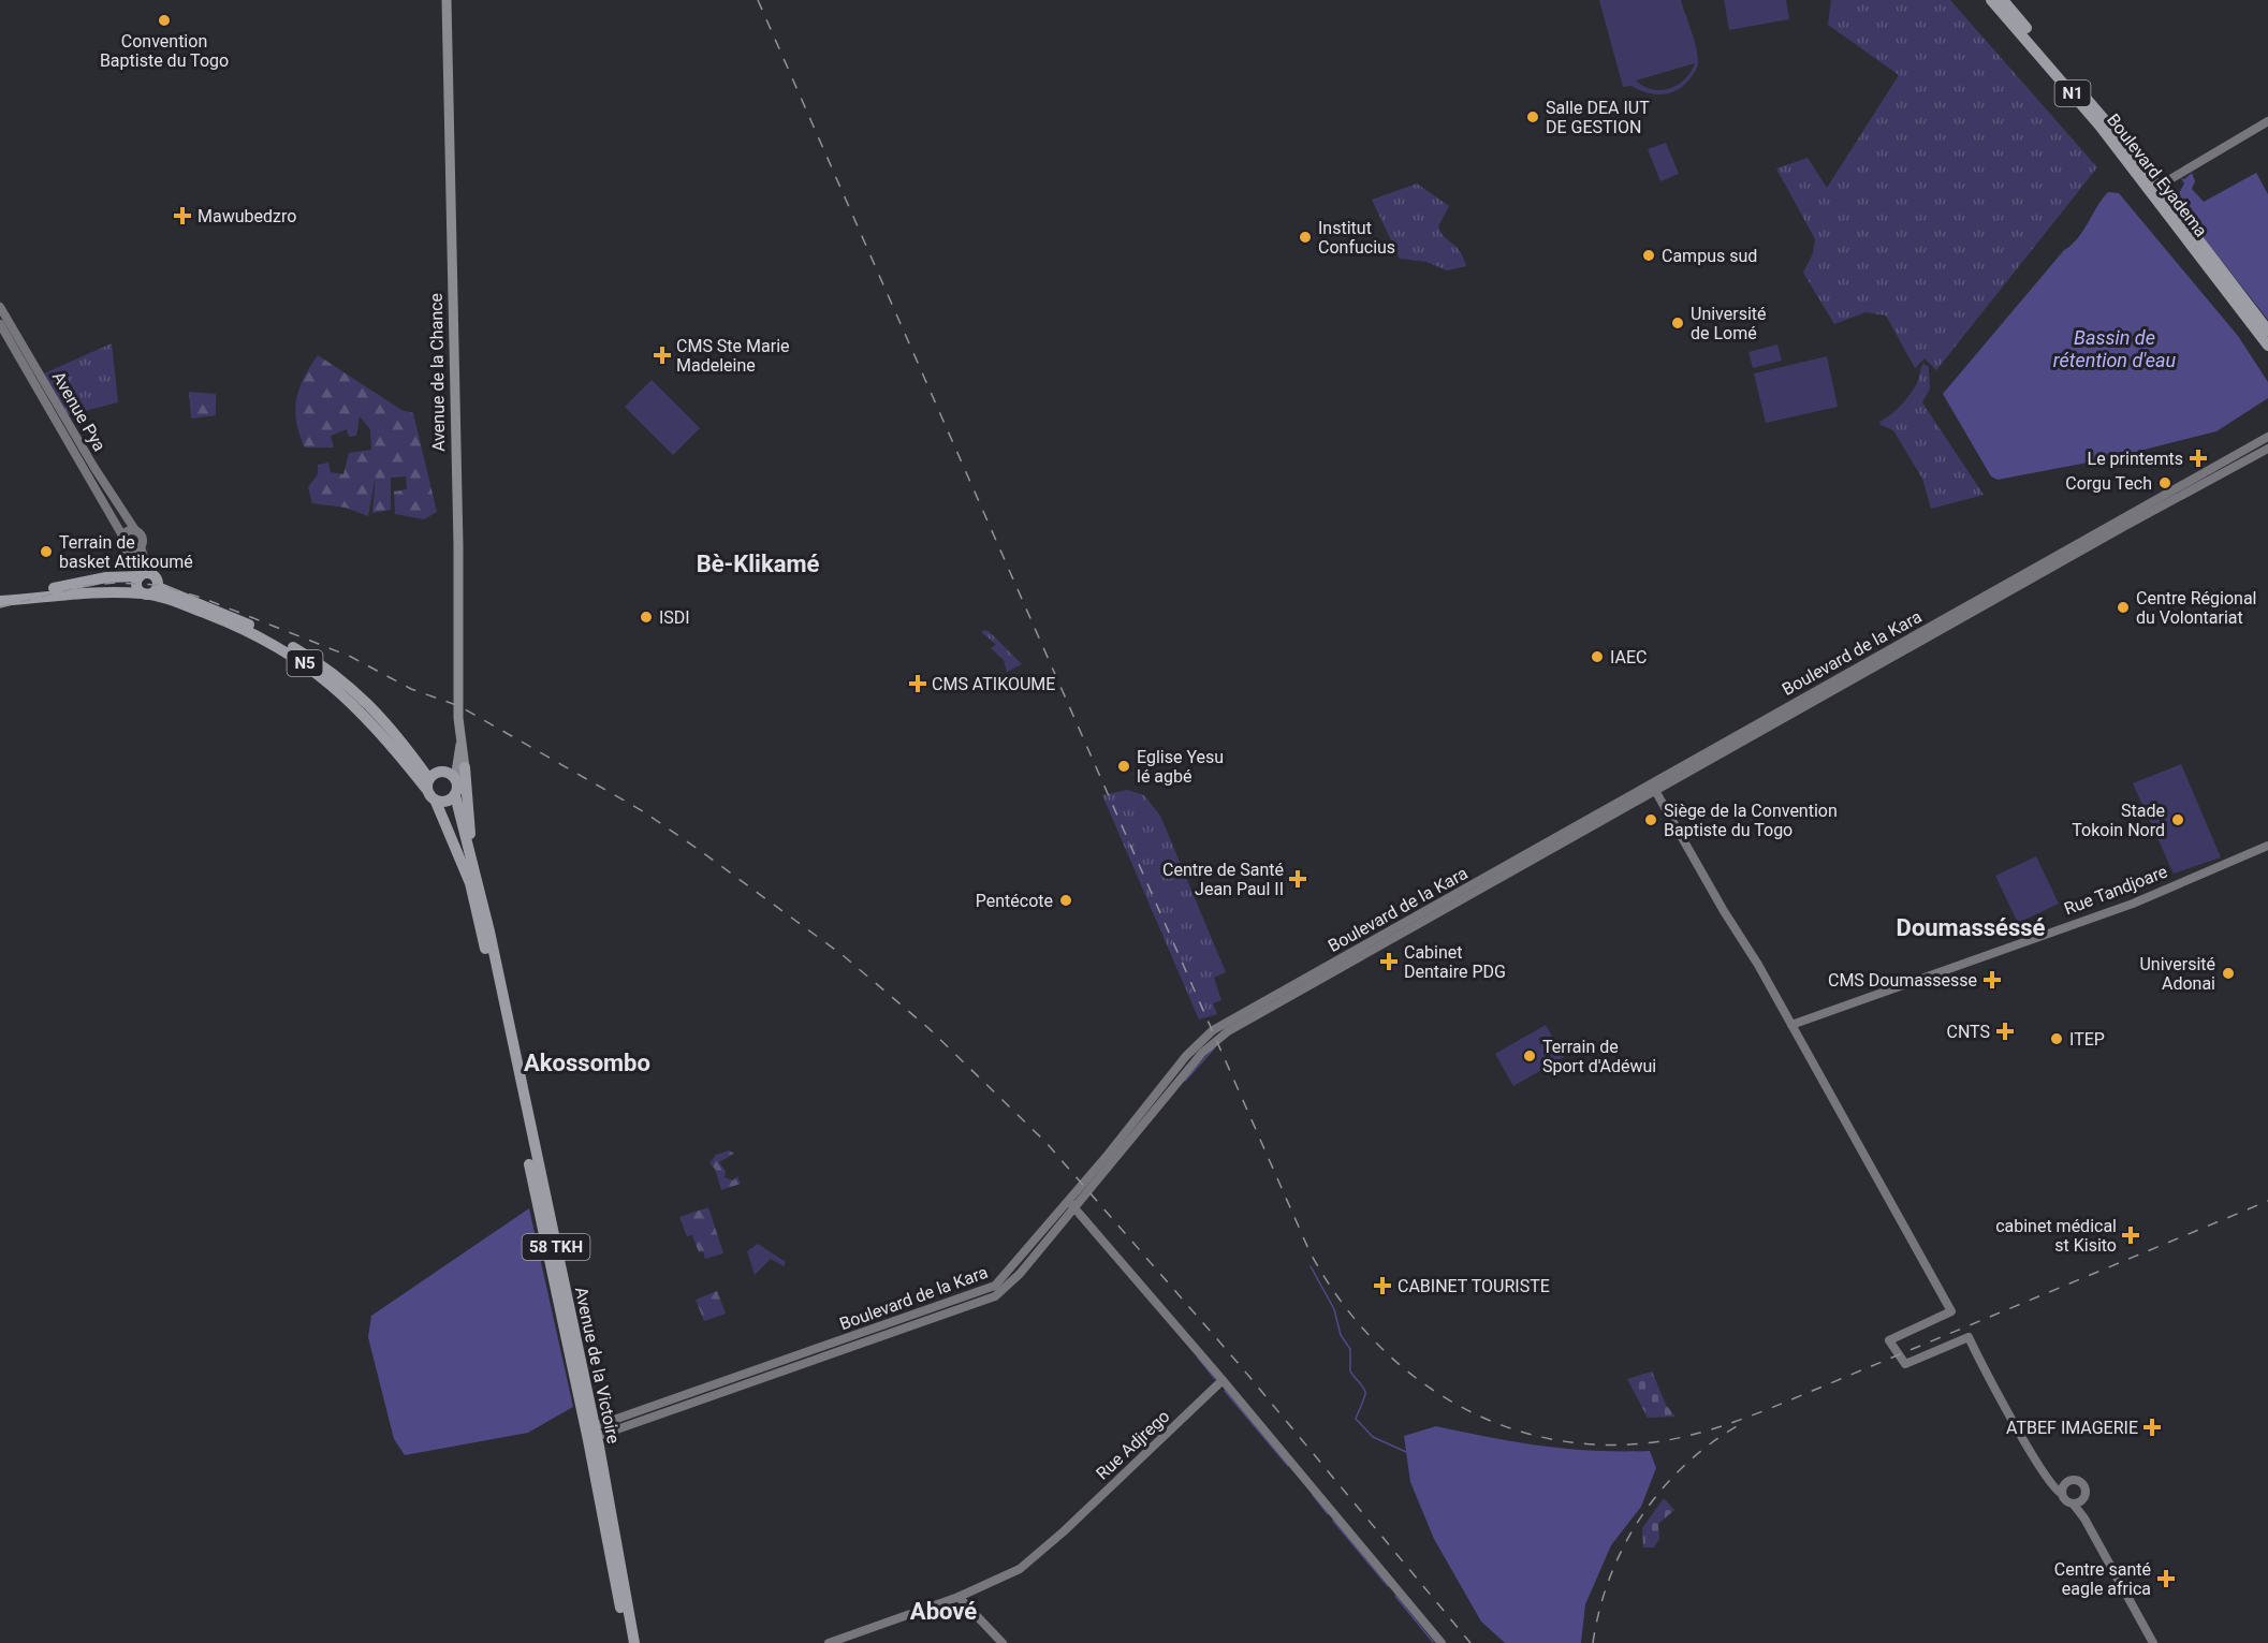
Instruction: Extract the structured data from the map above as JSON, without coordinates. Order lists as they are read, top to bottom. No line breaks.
{"streets":{"highway":["N1","Boulevard Eyadema","N5","58 TKH","Avenue de la Victoire"],"main road":["Avenue de la Chance","Avenue Pya","Boulevard de la Kara","Rue Tandjoare","Rue Adjrego"]},"crossings":[["N1","Boulevard Eyadema"],["Avenue de la Chance","Avenue de la Victoire"],["Boulevard de la Kara","Avenue de la Victoire"],["N5","Avenue de la Victoire"]],"districts":["Bè-Klikamé","Doumasséssé","Akossombo","Abové"],"water":["Bassin de rétention d'eau"],"places":{"other":["Convention Baptiste du Togo","Salle DEA IUT DE GESTION","Institut Confucius","Campus sud","Université de Lomé","Corgu Tech","Terrain de basket Attikoumé","Centre Régional du Volontariat","ISDI","IAEC","Eglise Yesu lé agbé","Siège de la Convention Baptiste du Togo","Stade Tokoin Nord","Pentécote","Université Adonai","ITEP","Terrain de Sport d'Adéwui"],"health":["Mawubedzro","CMS Ste Marie Madeleine","Le printemts","CMS ATIKOUME","Centre de Santé Jean Paul II","Cabinet Dentaire PDG","CMS Doumassesse","CNTS","cabinet médical st Kisito","CABINET TOURISTE","ATBEF IMAGERIE","Centre santé eagle africa"]}}
